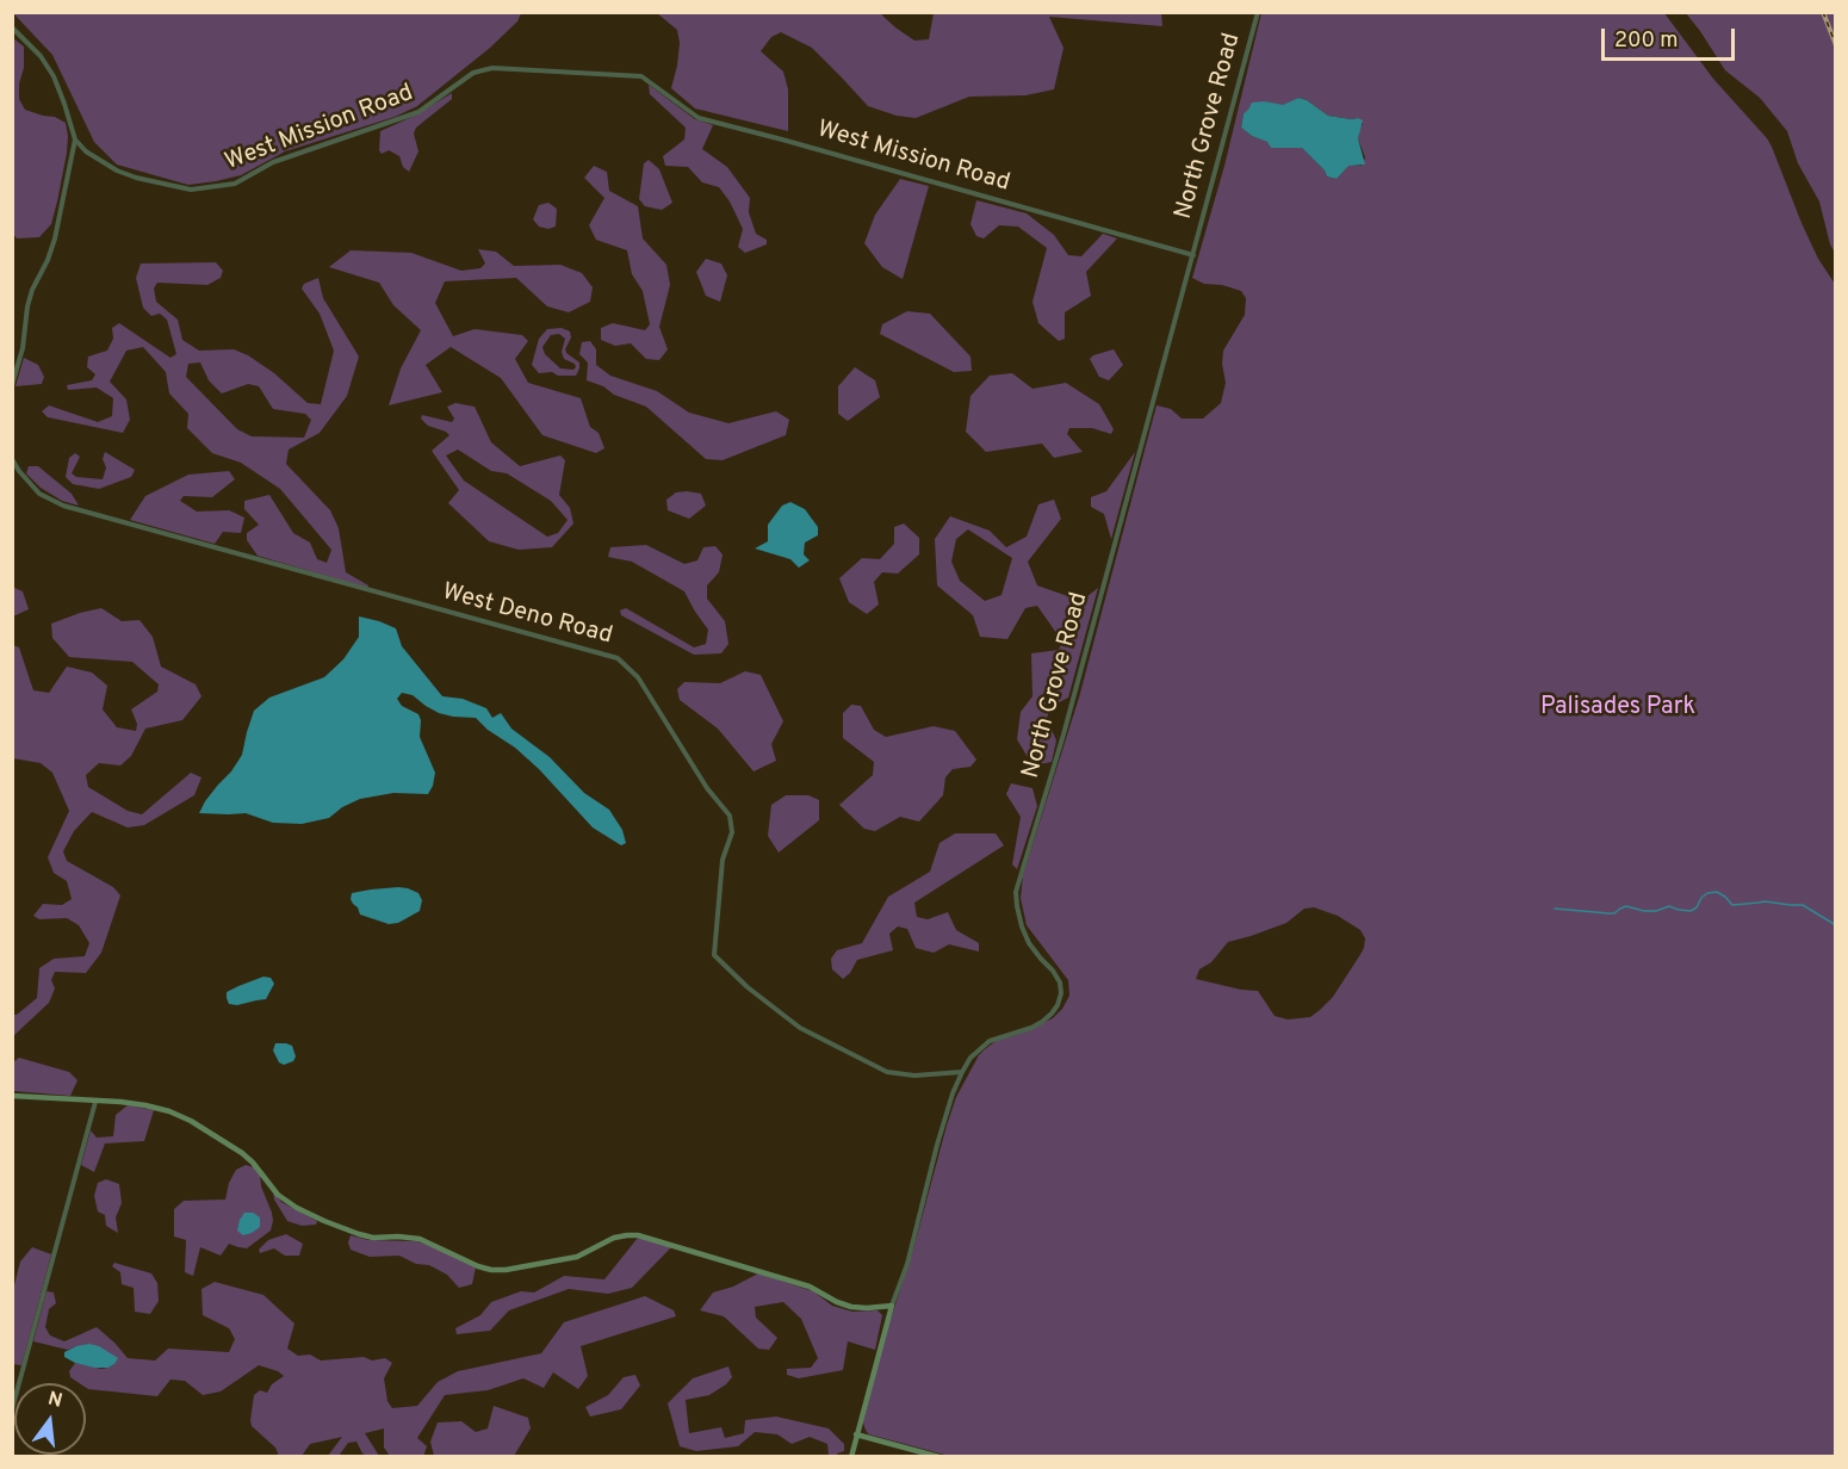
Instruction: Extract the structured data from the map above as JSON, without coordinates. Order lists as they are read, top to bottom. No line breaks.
{"streets":{"street":["North Grove Road","West Mission Road","West Deno Road"]},"crossings":[["North Grove Road","West Mission Road"],["North Grove Road","West Deno Road"]],"parks":["Palisades Park"],"scale_bar":"200 m","north":"top"}
